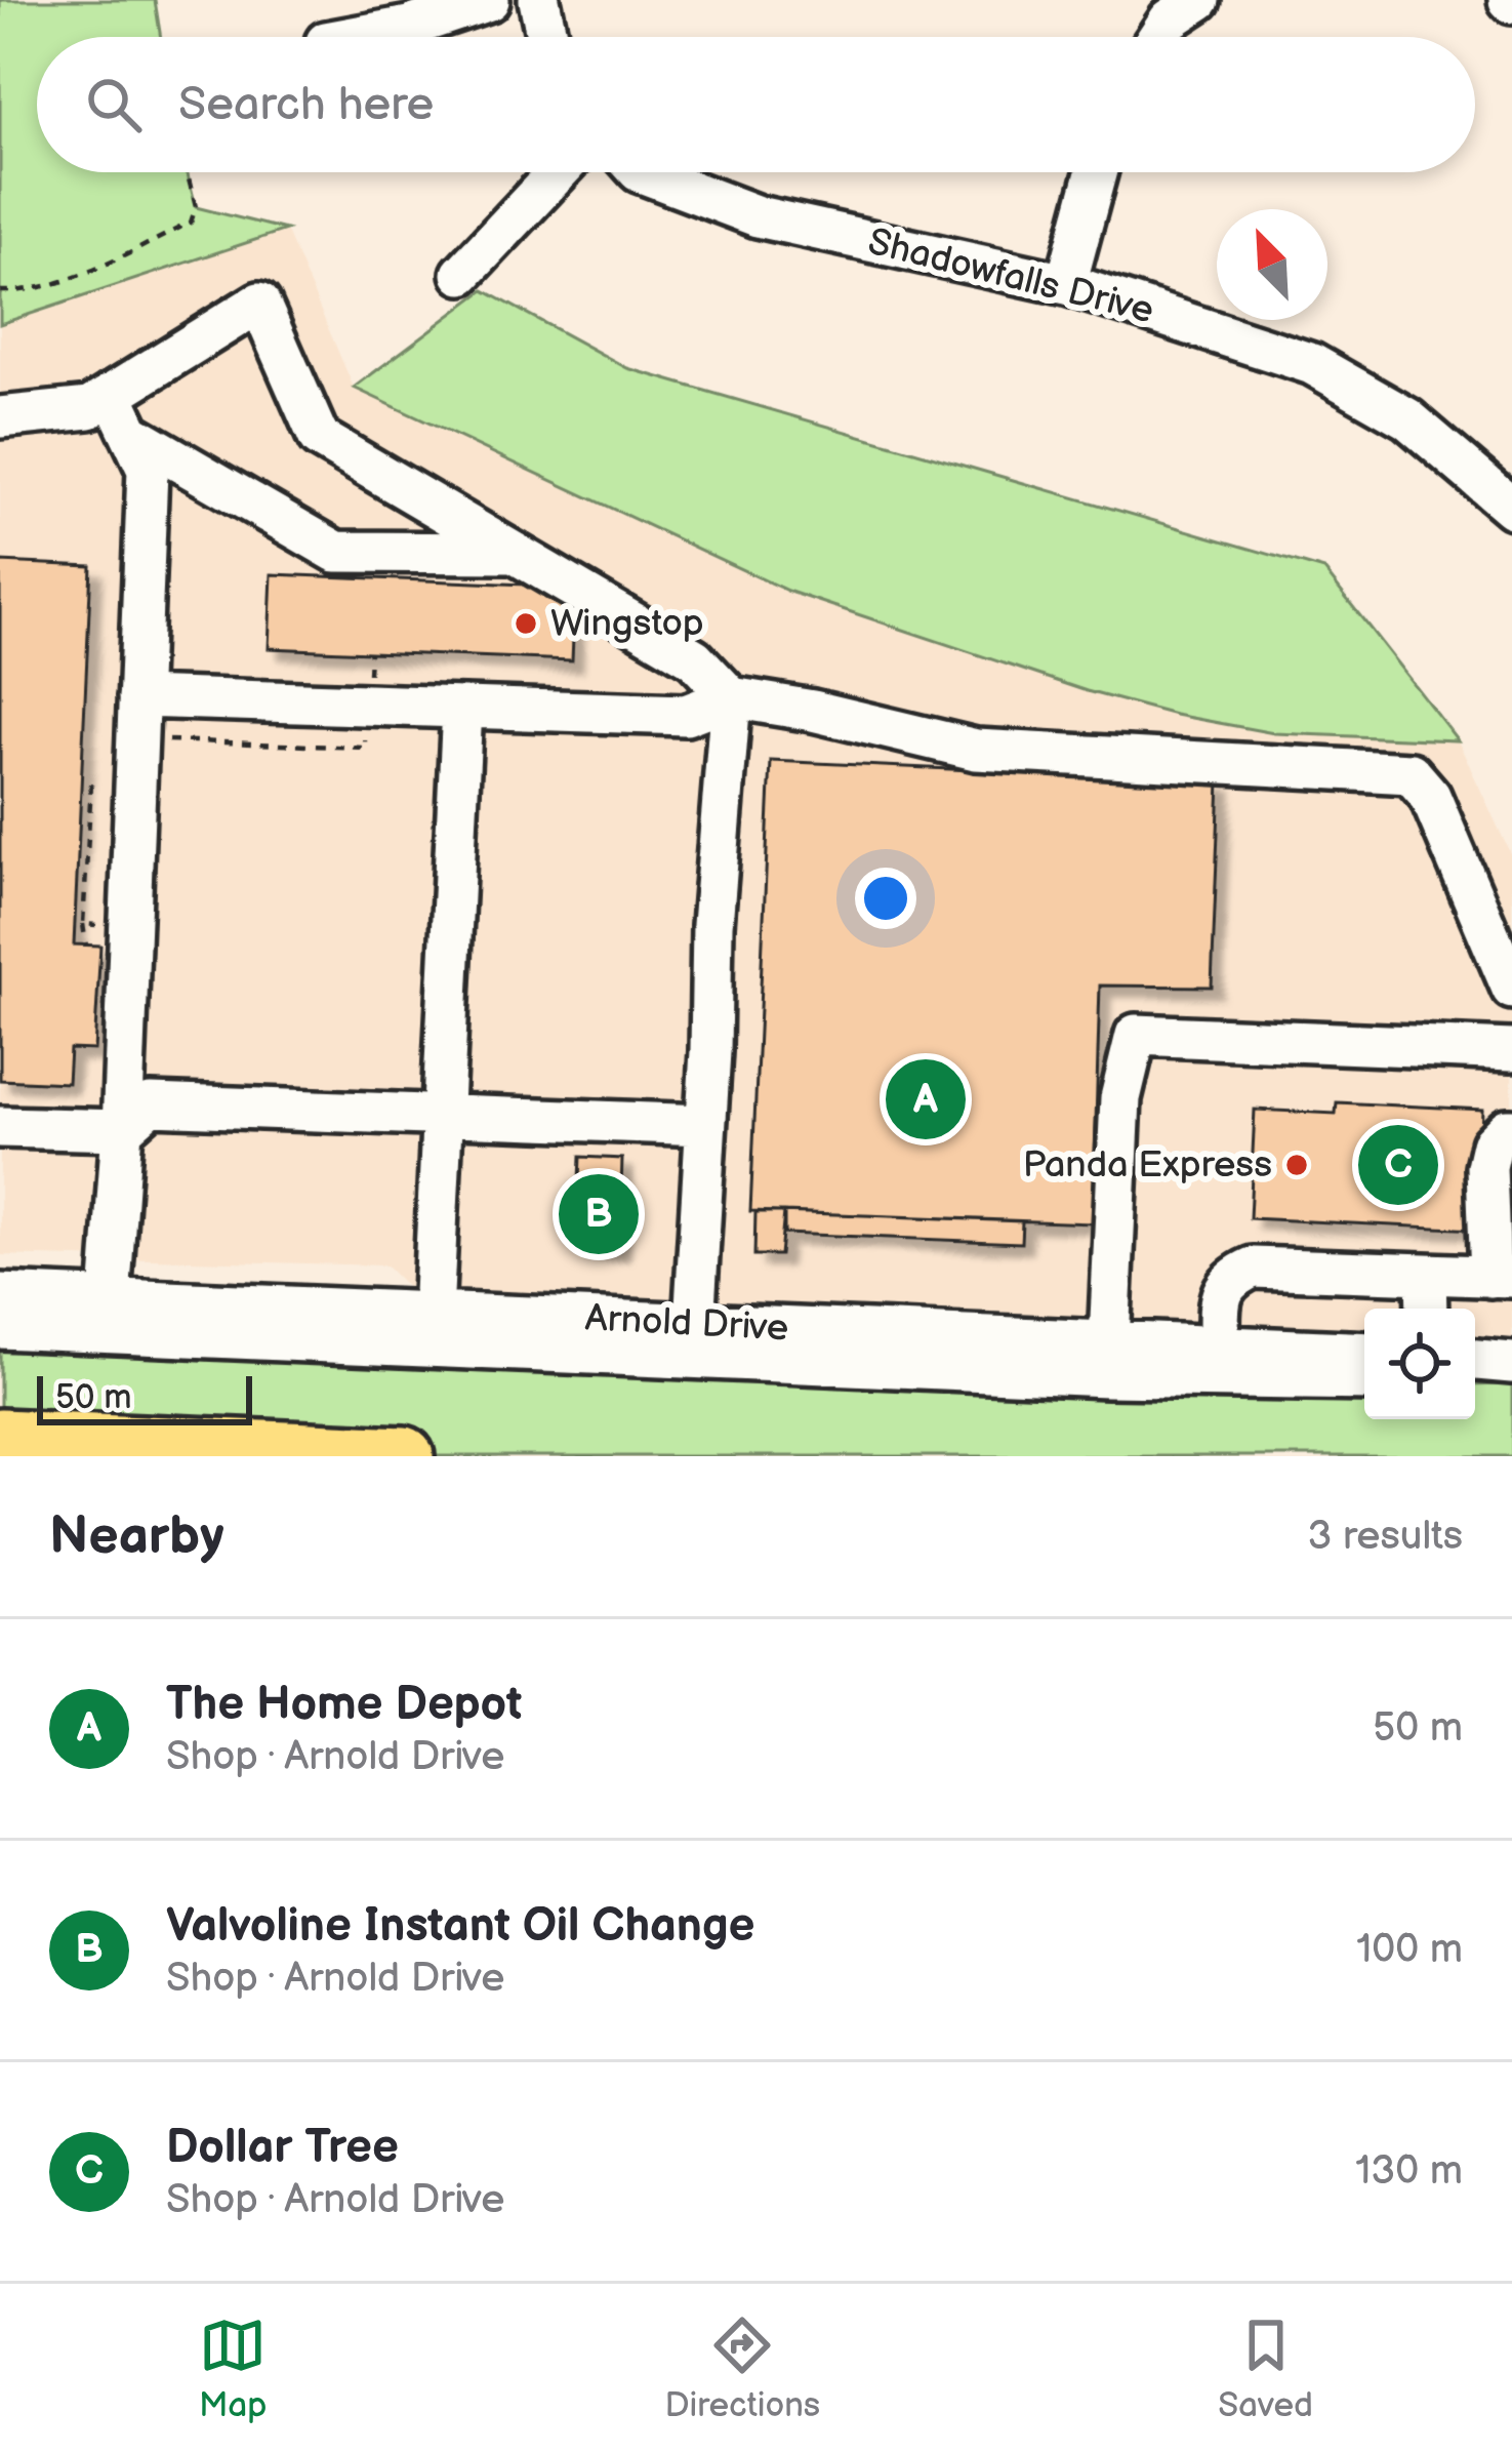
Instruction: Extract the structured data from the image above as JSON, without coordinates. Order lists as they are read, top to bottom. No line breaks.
{"streets":{"street":["Shadowfalls Drive","Arnold Drive"]},"places":["Wingstop","Panda Express"],"scale_bar":"50 m","north":"top left","page":{"search":"Search here","pins":["A","C","B"],"scale":"50 m","heading":["Nearby","3 results"],"list":[{"mark":"A","name":"The Home Depot","note":"Shop · Arnold Drive","value":"50 m"},{"mark":"B","name":"Valvoline Instant Oil Change","note":"Shop · Arnold Drive","value":"100 m"},{"mark":"C","name":"Dollar Tree","note":"Shop · Arnold Drive","value":"130 m"}],"nav":["Map","Directions","Saved"]}}
